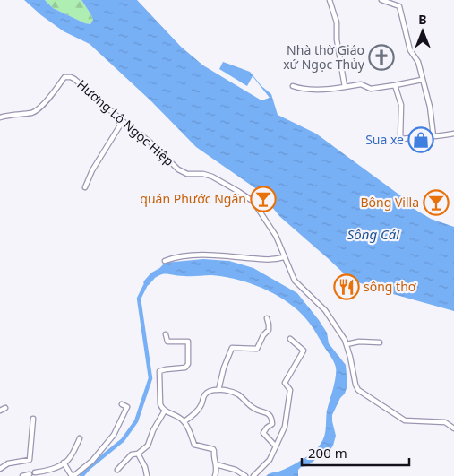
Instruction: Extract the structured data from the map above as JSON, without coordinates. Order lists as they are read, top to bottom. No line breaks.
{"streets":{"street":["Hương Lộ Ngọc Hiệp"]},"water":["Sông Cái"],"places":{"church":["Nhà thờ Giáo xứ Ngọc Thủy"],"shop":["Sua xe"],"bar":["quán Phước Ngân","Bông Villa"],"restaurant":["sông thơ"]},"scale_bar":"200 m","north":"top"}
